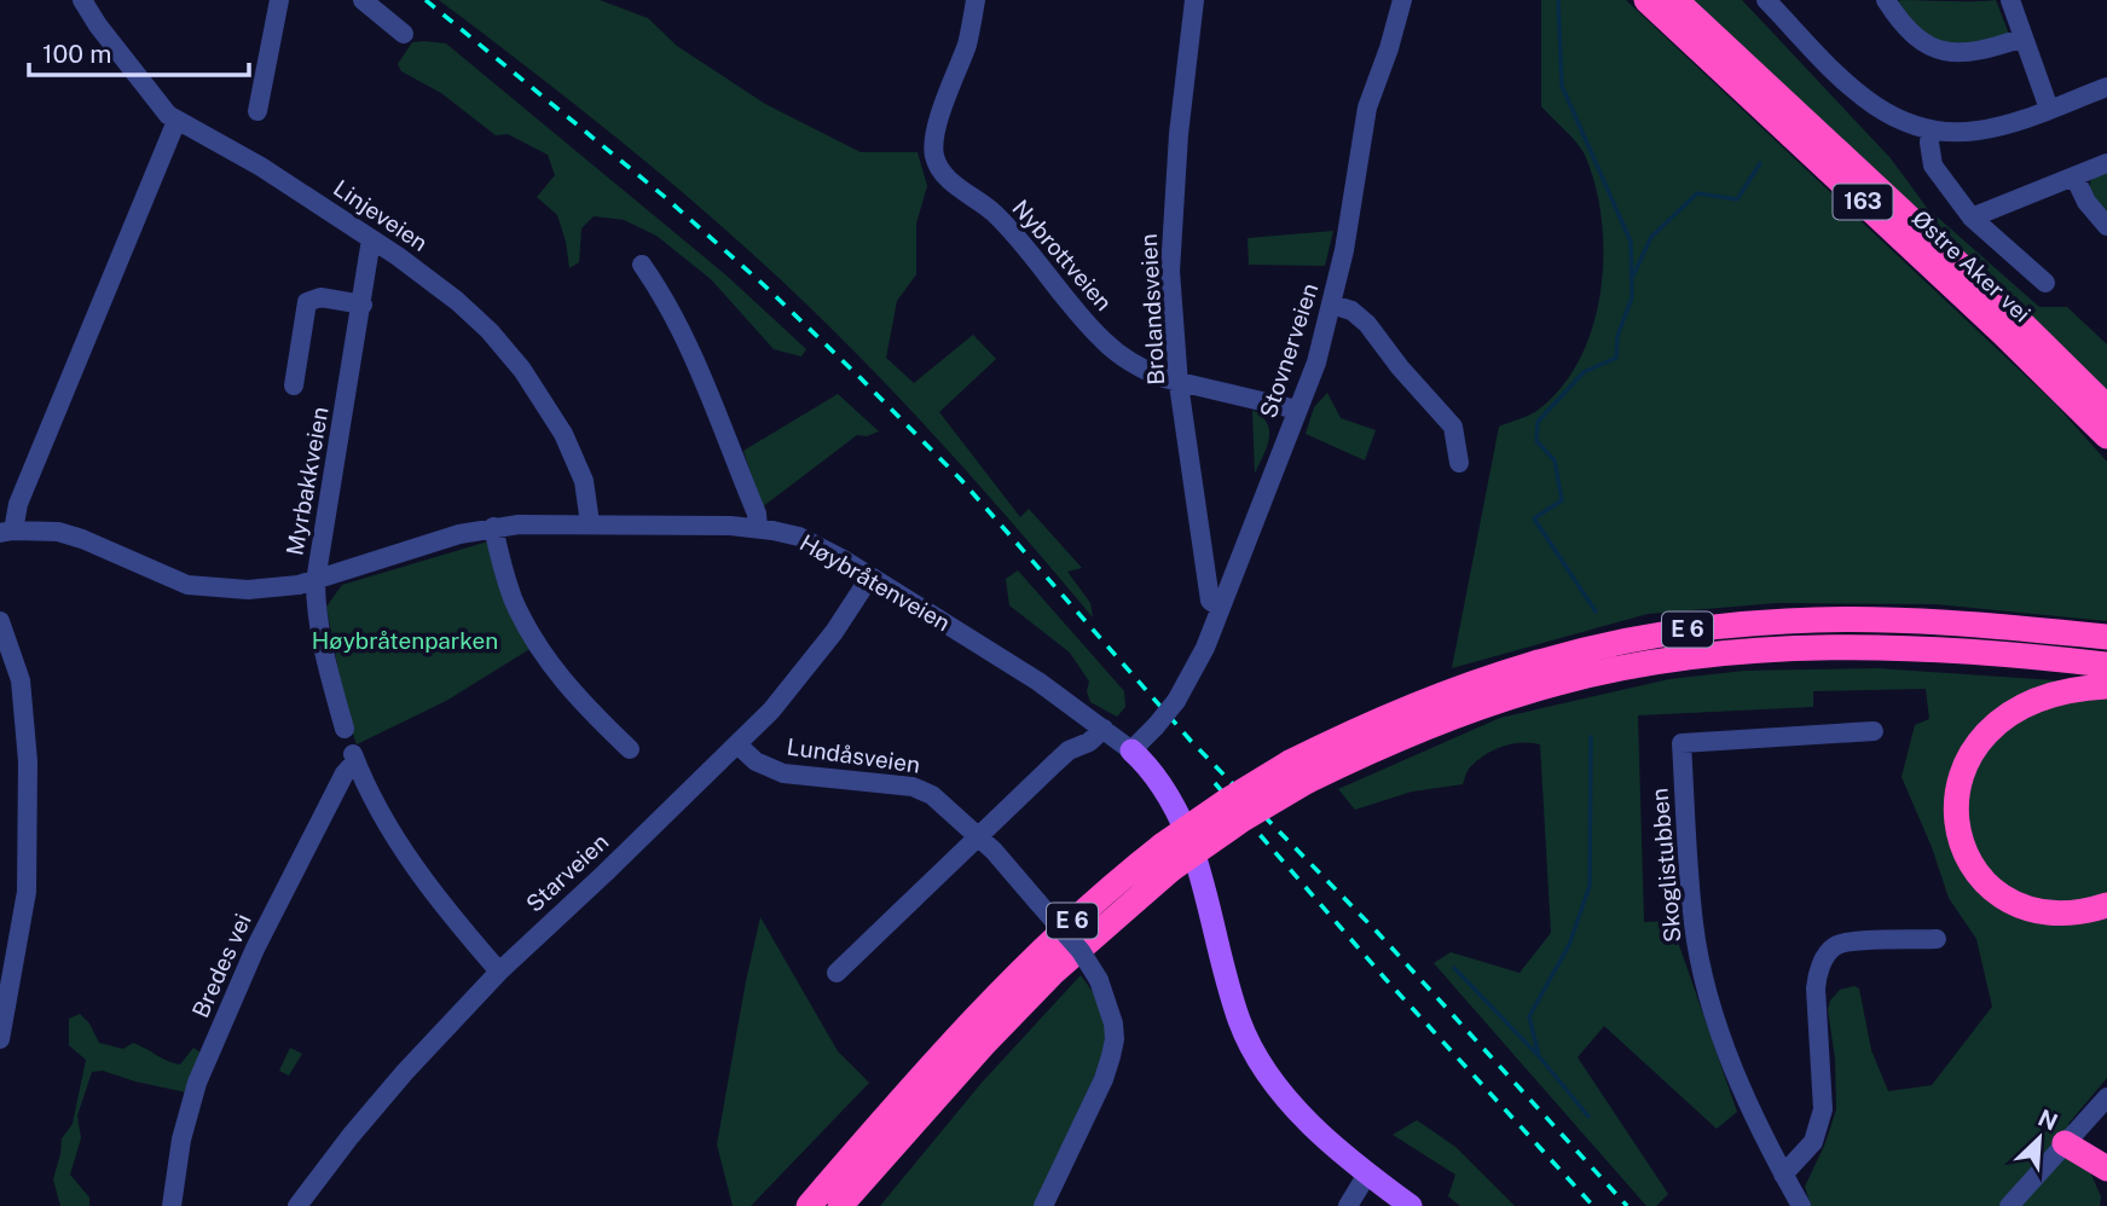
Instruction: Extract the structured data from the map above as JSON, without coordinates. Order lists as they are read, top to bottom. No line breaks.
{"streets":{"highway":["163","Østre Aker vei","E 6"],"main road":["Høybråtenveien"],"street":["Linjeveien","Nybrottveien","Brolandsveien","Stovnerveien","Myrbakkveien","Lundåsveien","Skoglistubben","Starveien","Bredes vei"]},"crossings":[["Linjeveien","Myrbakkveien"],["Linjeveien","Høybråtenveien"],["Nybrottveien","Brolandsveien"],["Nybrottveien","Stovnerveien"],["Brolandsveien","Stovnerveien"],["Stovnerveien","Høybråtenveien"],["Myrbakkveien","Høybråtenveien"],["Høybråtenveien","Starveien"],["Lundåsveien","Starveien"],["Starveien","Bredes vei"]],"parks":["Høybråtenparken"],"scale_bar":"100 m","north":"top right"}
